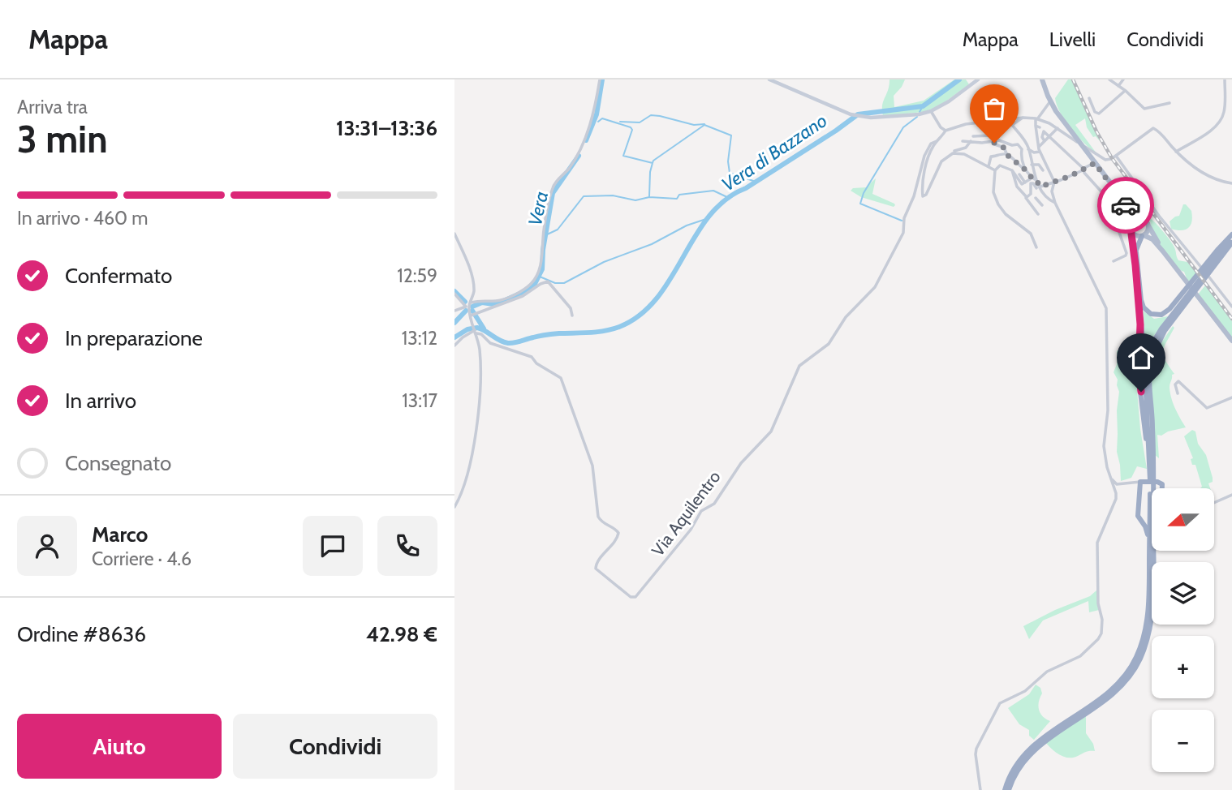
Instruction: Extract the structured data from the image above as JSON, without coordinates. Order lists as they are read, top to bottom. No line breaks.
{"streets":{"street":["Via Aquilentro"]},"water":["Vera di Bazzano","Vera"],"north":"left","page":{"header":"Mappa","nav":["Mappa","Livelli","Condividi"],"heading":["3 min","Arriva tra","13:31–13:36"],"panel":["Marco","Corriere · 4.6","Ordine #8636","42.98 €"],"bar":"In arrivo · 460 m","list":[["Confermato","12:59"],["In preparazione","13:12"],["In arrivo","13:17"],"Consegnato"],"map_buttons":["+","−"],"buttons":["Aiuto","Condividi"]}}
